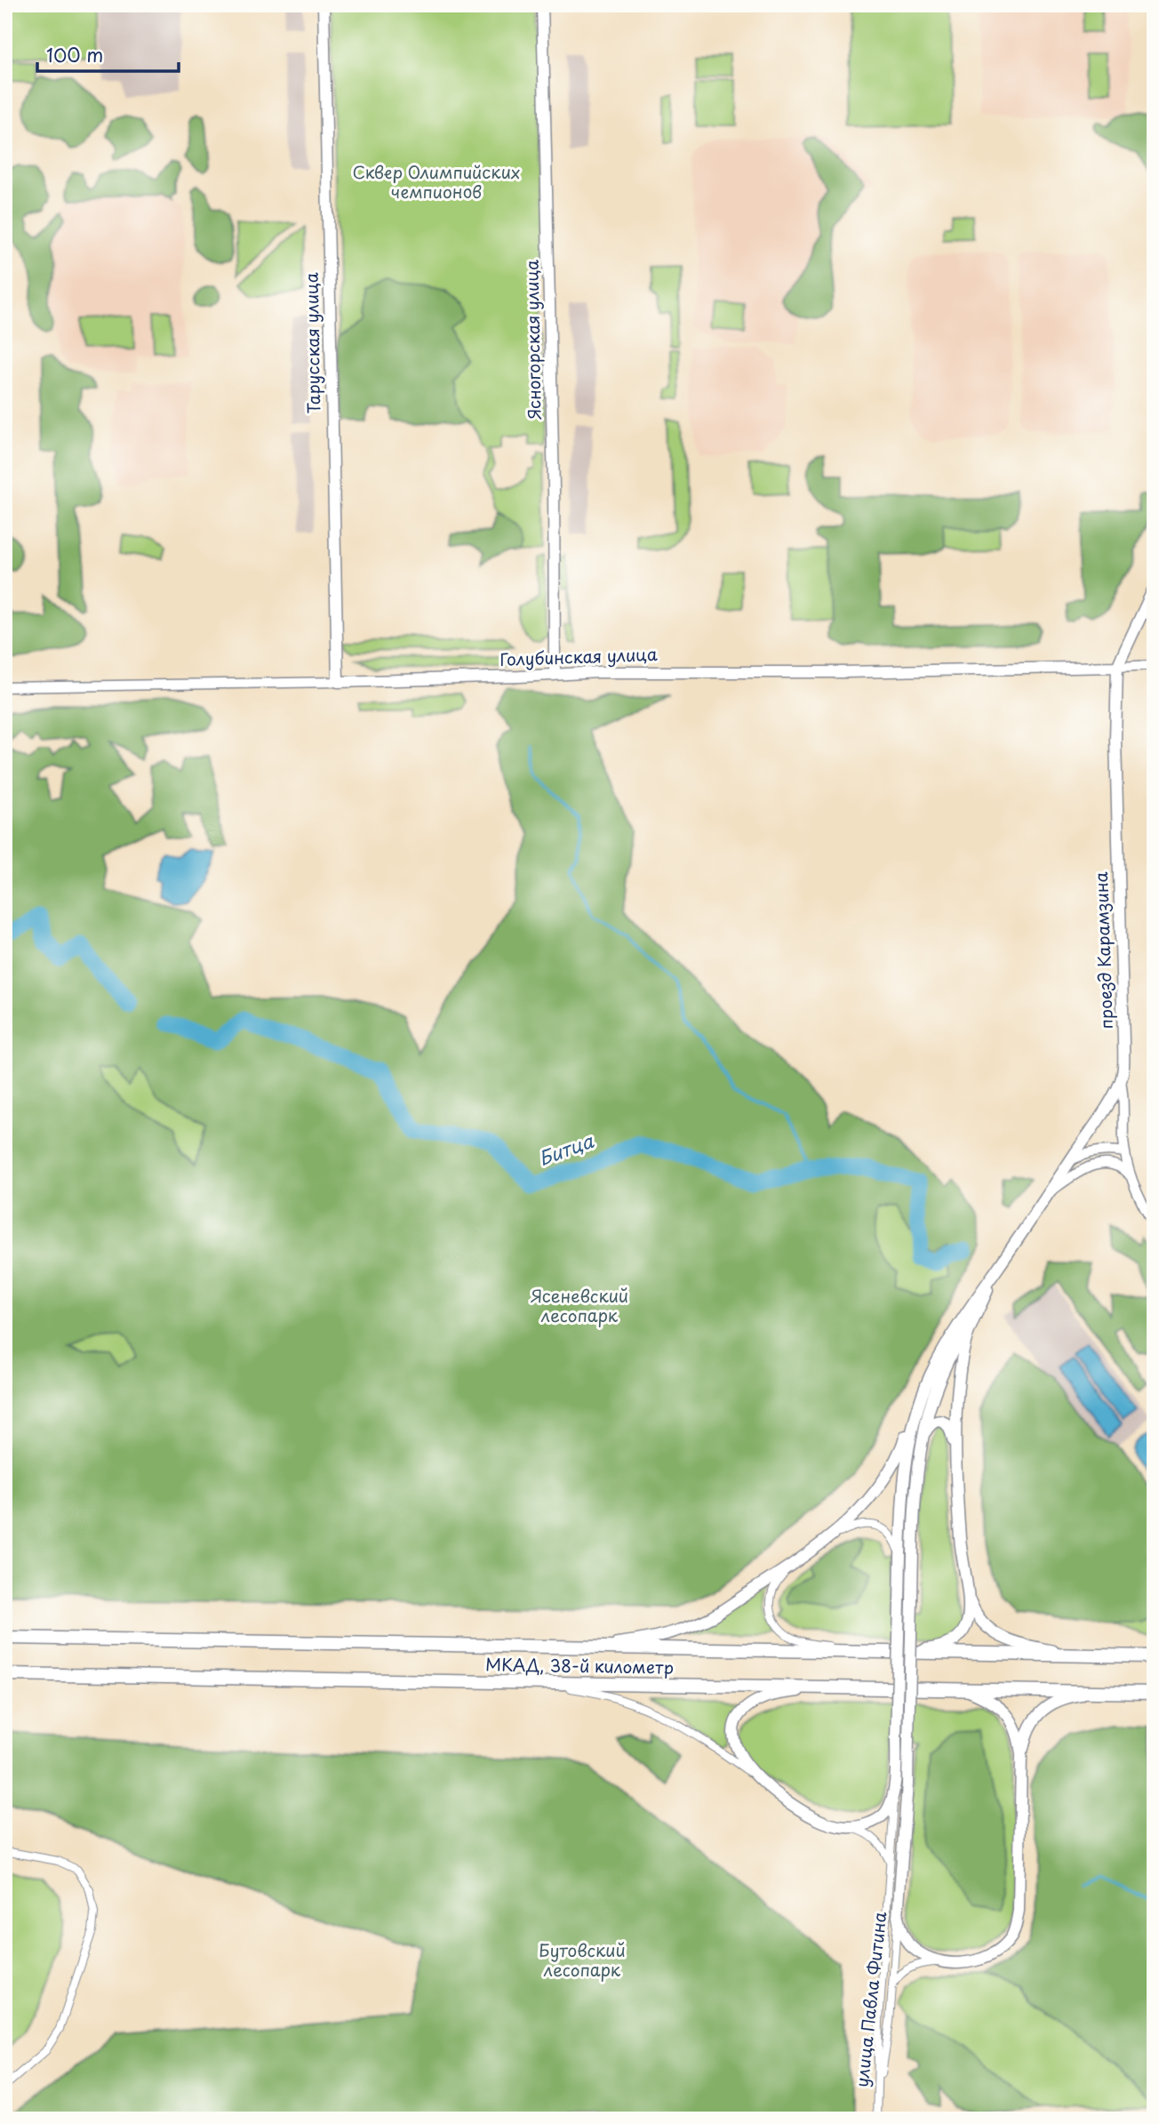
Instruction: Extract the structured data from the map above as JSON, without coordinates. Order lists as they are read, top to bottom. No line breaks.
{"streets":{"highway":["МКАД, 38-й километр"],"main road":["Ясногорская улица","Тарусская улица","Голубинская улица","проезд Карамзина","улица Павла Фитина"]},"crossings":[["Ясногорская улица","Голубинская улица"],["Тарусская улица","Голубинская улица"],["Голубинская улица","проезд Карамзина"],["проезд Карамзина","улица Павла Фитина"]],"water":["Битца"],"parks":["Сквер Олимпийских чемпионов","Ясеневский лесопарк","Бутовский лесопарк"],"scale_bar":"100 m"}
